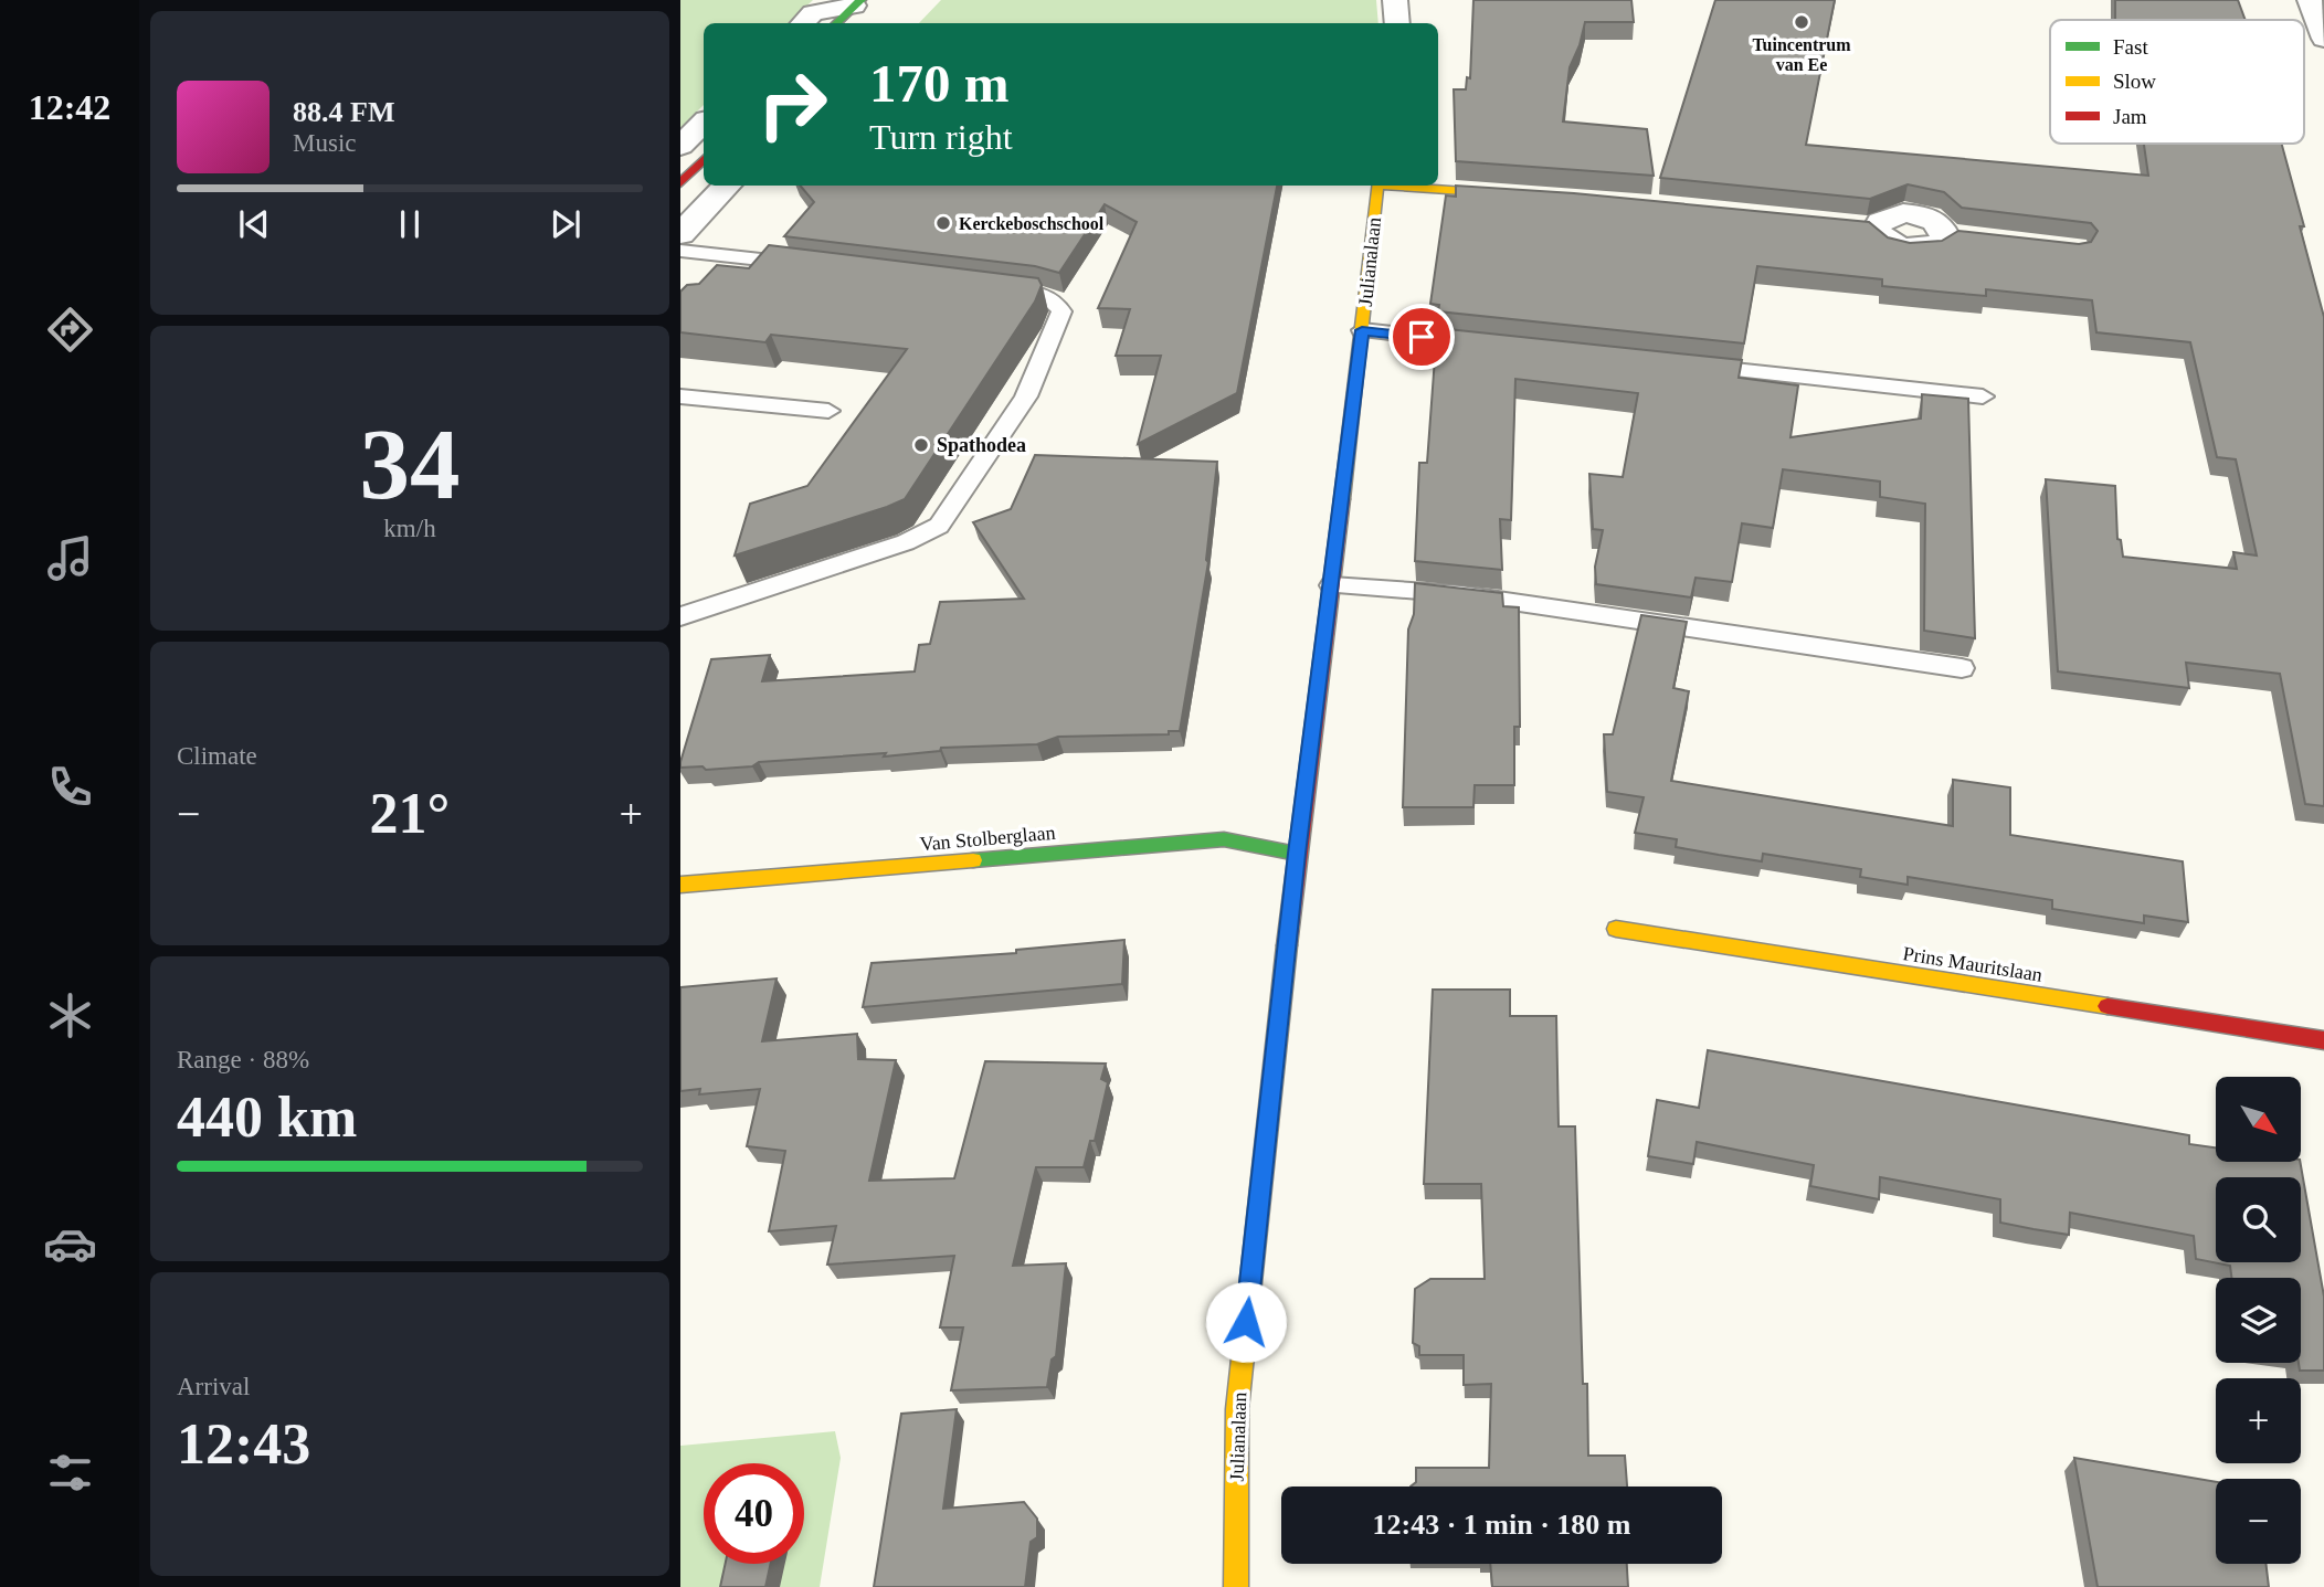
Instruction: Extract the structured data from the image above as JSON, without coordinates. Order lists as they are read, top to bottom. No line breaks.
{"streets":{"street":["Julianalaan","Van Stolberglaan","Prins Mauritslaan"]},"crossings":[["Julianalaan","Van Stolberglaan"]],"places":["Tuincentrum van Ee","Kerckeboschschool","Spathodea"],"legend":["Fast","Slow","Jam"],"north":"bottom right","page":{"tabs":"12:42","turn":["170 m","Turn right"],"song":["88.4 FM","Music"],"tile":[["34","km/h"],"Climate",["Range · 88%","440 km"],["Arrival","12:43"]],"heat":["−","21°","+"],"map_buttons":["+","−"],"limit":"40","trip":"12:43 · 1 min · 180 m"}}
